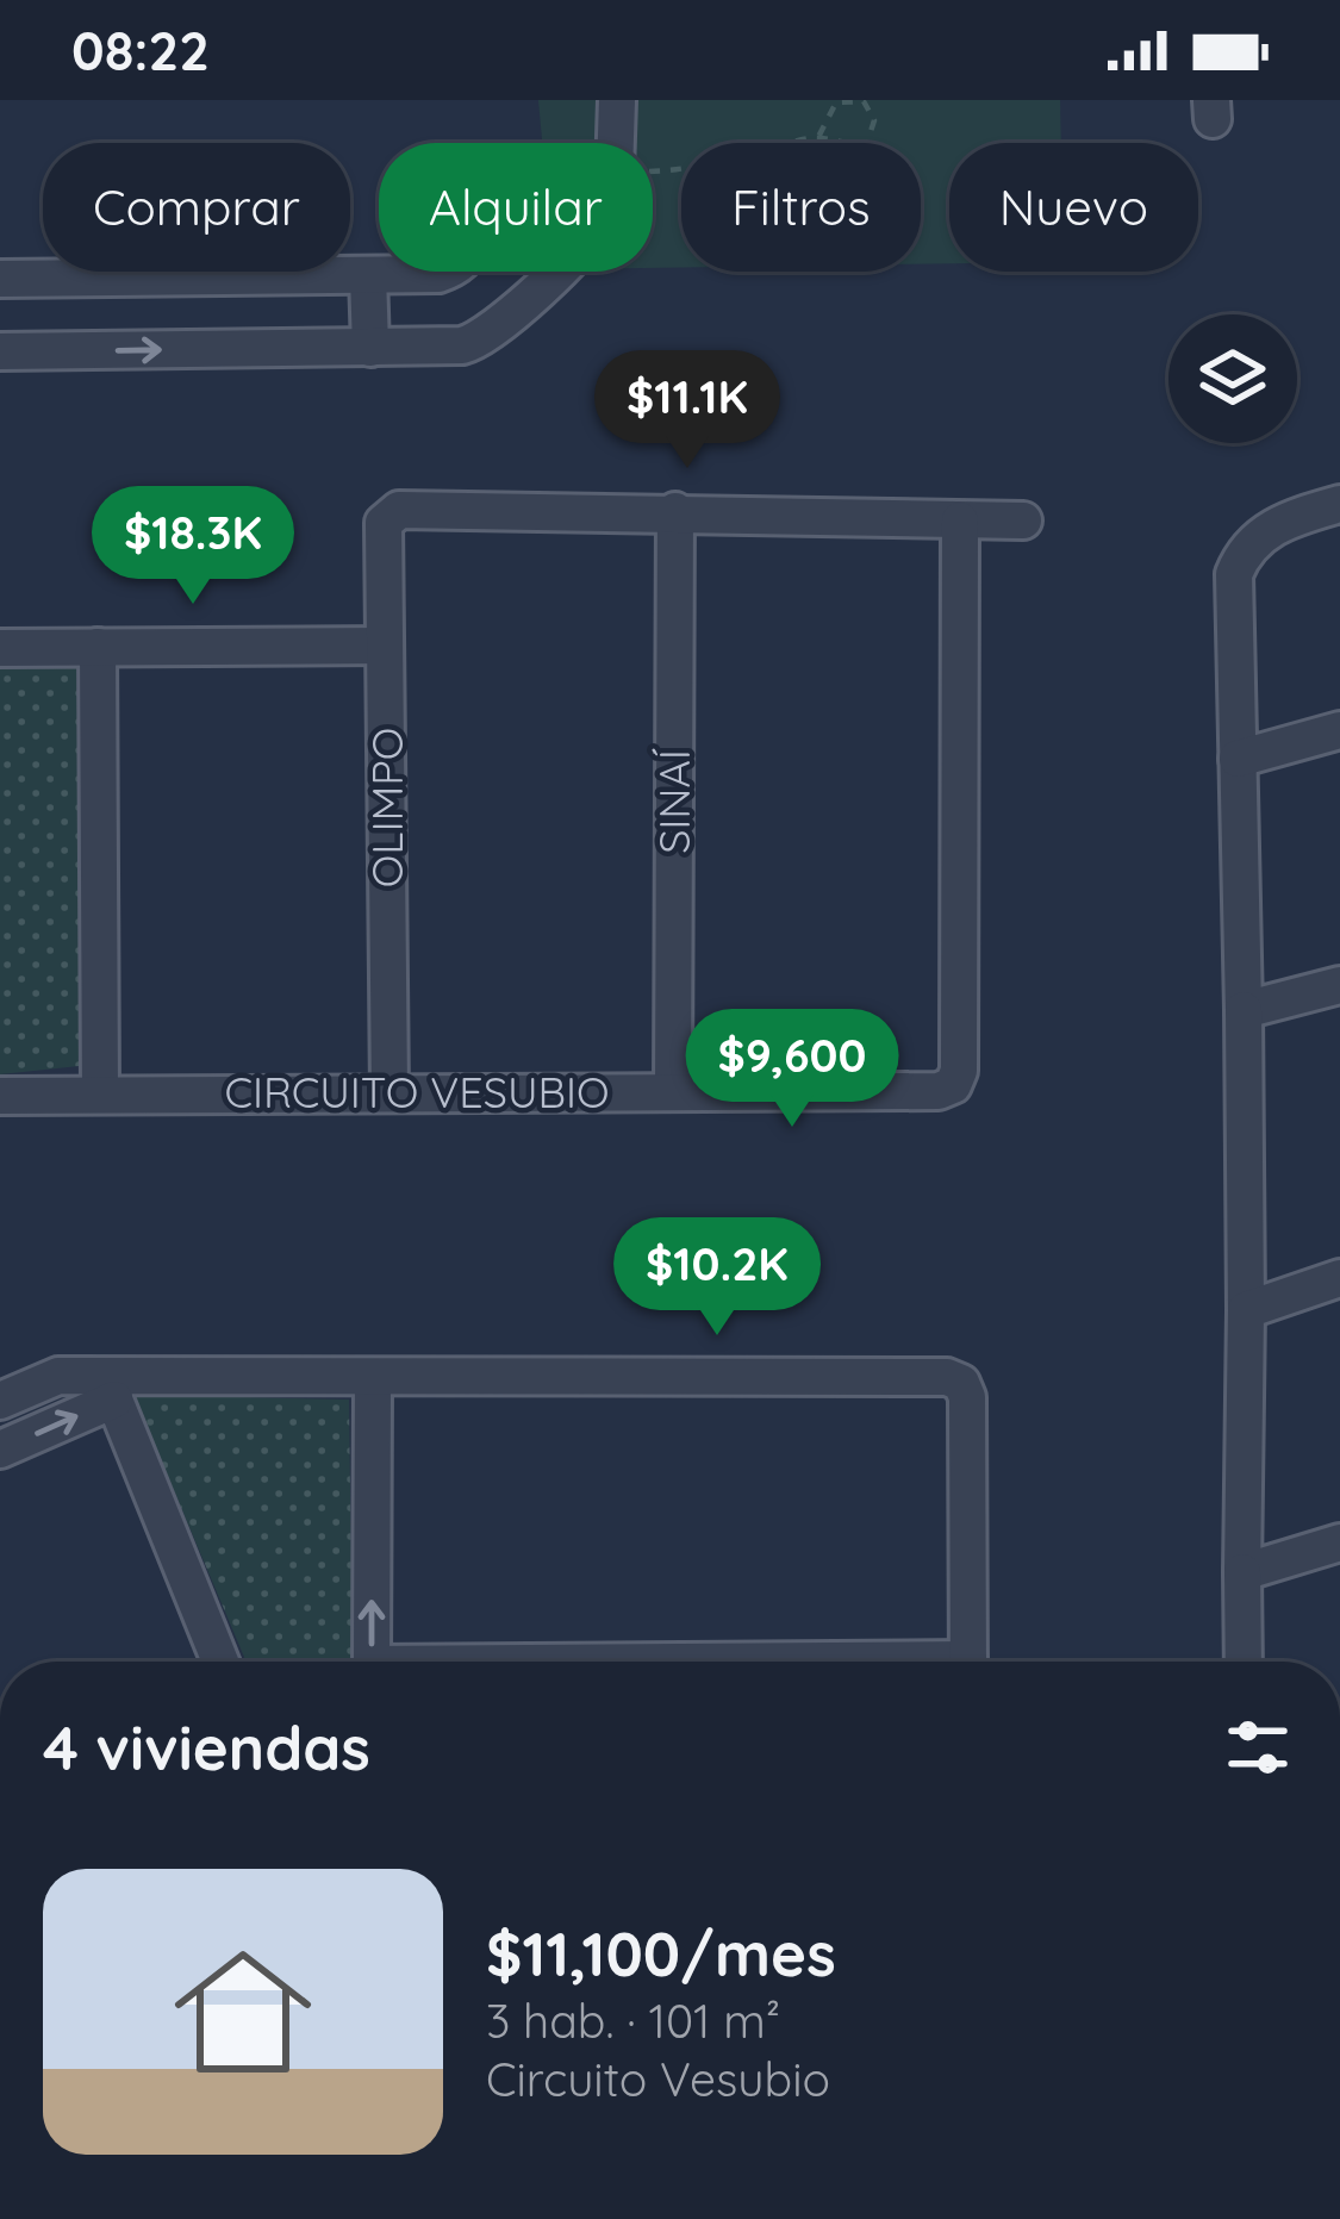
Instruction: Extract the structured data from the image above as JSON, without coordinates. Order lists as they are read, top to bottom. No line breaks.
{"streets":{"street":["SINAÍ","OLIMPO","CIRCUITO VESUBIO"]},"crossings":[["SINAÍ","OLIMPO"],["SINAÍ","CIRCUITO VESUBIO"],["OLIMPO","CIRCUITO VESUBIO"]],"page":{"status":"08:22","chip":["Comprar","Alquilar","Filtros","Nuevo"],"price":["$11.1K","$18.3K","$9,600","$10.2K"],"heading":"4 viviendas","list":[{"name":"$11,100/mes","note":"3 hab. · 101 m² · Circuito Vesubio"}]}}
